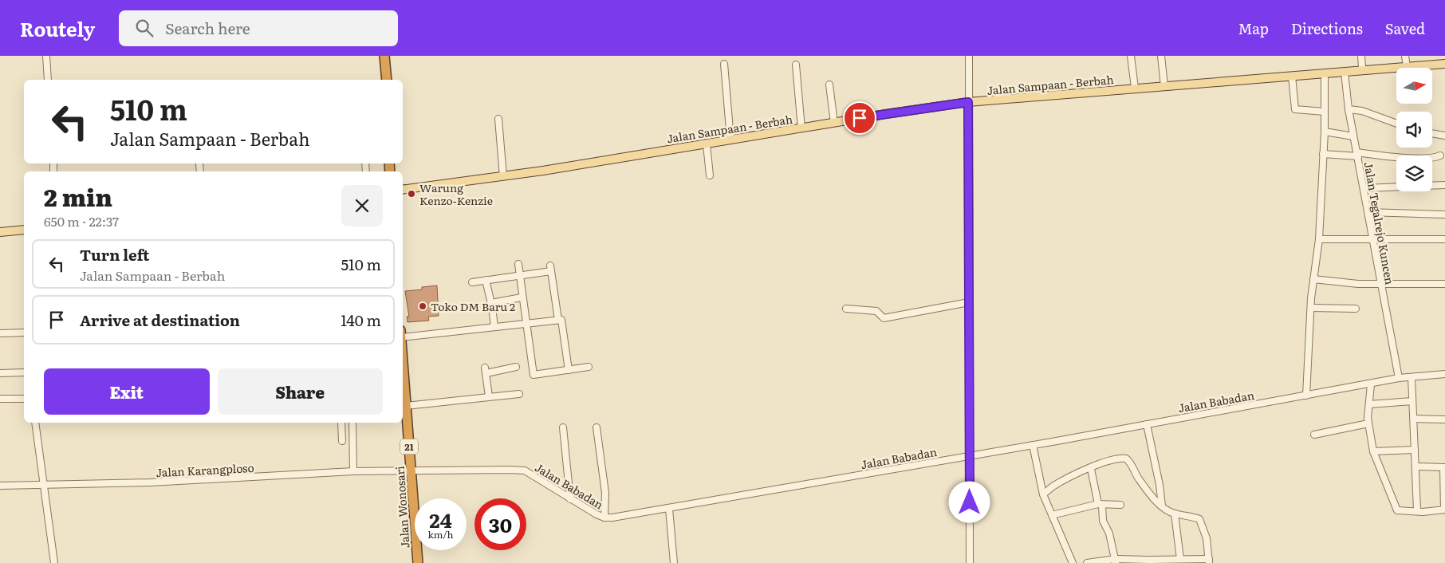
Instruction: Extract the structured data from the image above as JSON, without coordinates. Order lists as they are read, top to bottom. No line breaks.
{"streets":{"highway":["21","Jalan Wonosari"],"main road":["Jalan Sampaan - Berbah"],"street":["Jalan Tegalrejo Kuncen","Jalan Babadan","Jalan Karangploso"]},"crossings":[["Jalan Sampaan - Berbah","Jalan Tegalrejo Kuncen"],["Jalan Tegalrejo Kuncen","Jalan Babadan"],["Jalan Babadan","Jalan Karangploso"],["Jalan Babadan","Jalan Wonosari"],["Jalan Karangploso","Jalan Wonosari"]],"places":["Warung Kenzo-Kenzie","Toko DM Baru 2"],"north":"right","page":{"header":"Routely","search":"Search here","nav":["Map","Directions","Saved"],"turn":["510 m","Jalan Sampaan - Berbah"],"heading":["2 min","650 m · 22:37"],"list":[{"name":"Turn left","note":"Jalan Sampaan - Berbah","value":"510 m"},{"name":"Arrive at destination","value":"140 m"}],"buttons":["Exit","Share"],"speed":"24 km/h","limit":"30"}}
